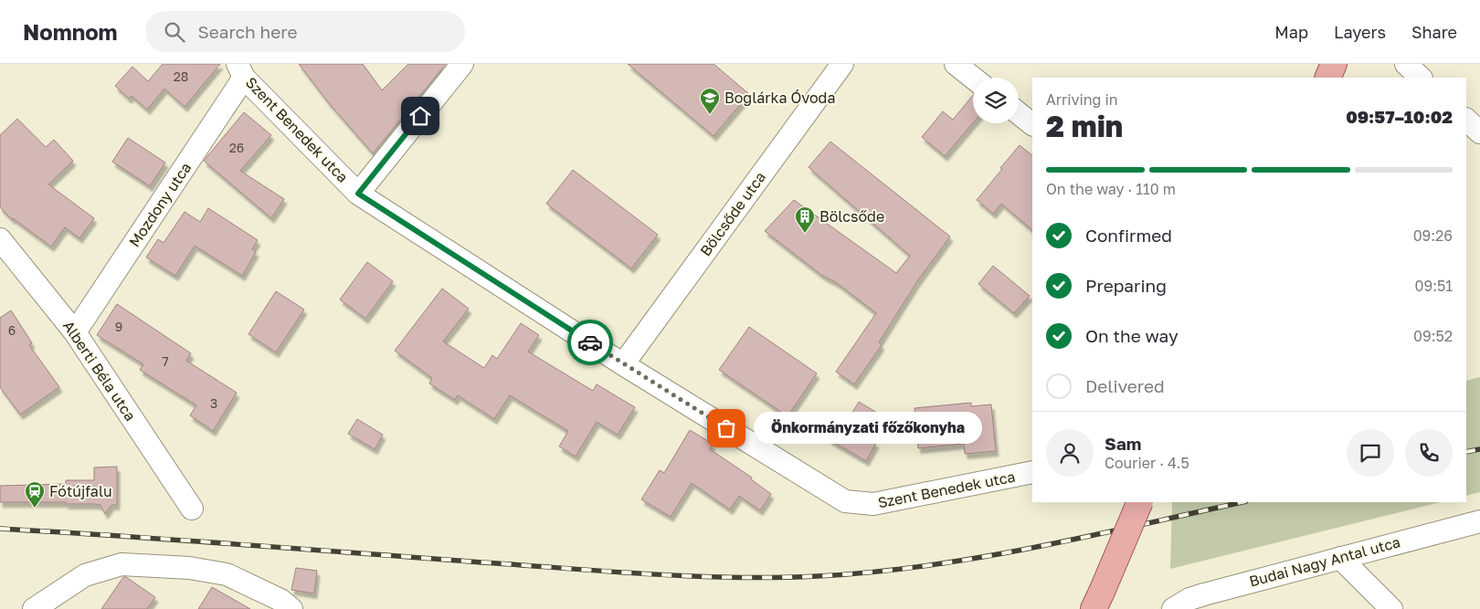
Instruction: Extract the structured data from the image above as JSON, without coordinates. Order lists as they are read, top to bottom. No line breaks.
{"streets":{"street":["Szent Benedek utca","Mozdony utca","Bölcsőde utca","Alberti Béla utca","Budai Nagy Antal utca"]},"crossings":[["Szent Benedek utca","Mozdony utca"],["Szent Benedek utca","Bölcsőde utca"],["Mozdony utca","Alberti Béla utca"]],"places":{"school or university":["Boglárka Óvoda"],"building":["Bölcsőde"],"other":["Önkormányzati főzőkonyha"],"station":["Fótújfalu"]},"house_numbers":["28","26","9","6","7","3"],"page":{"header":"Nomnom","search":"Search here","nav":["Map","Layers","Share"],"heading":["2 min","Arriving in","09:57–10:02"],"panel":["Sam","Courier · 4.5"],"bar":"On the way · 110 m","list":[["Confirmed","09:26"],["Preparing","09:51"],["On the way","09:52"],"Delivered"],"bubble":"Önkormányzati főzőkonyha"}}
